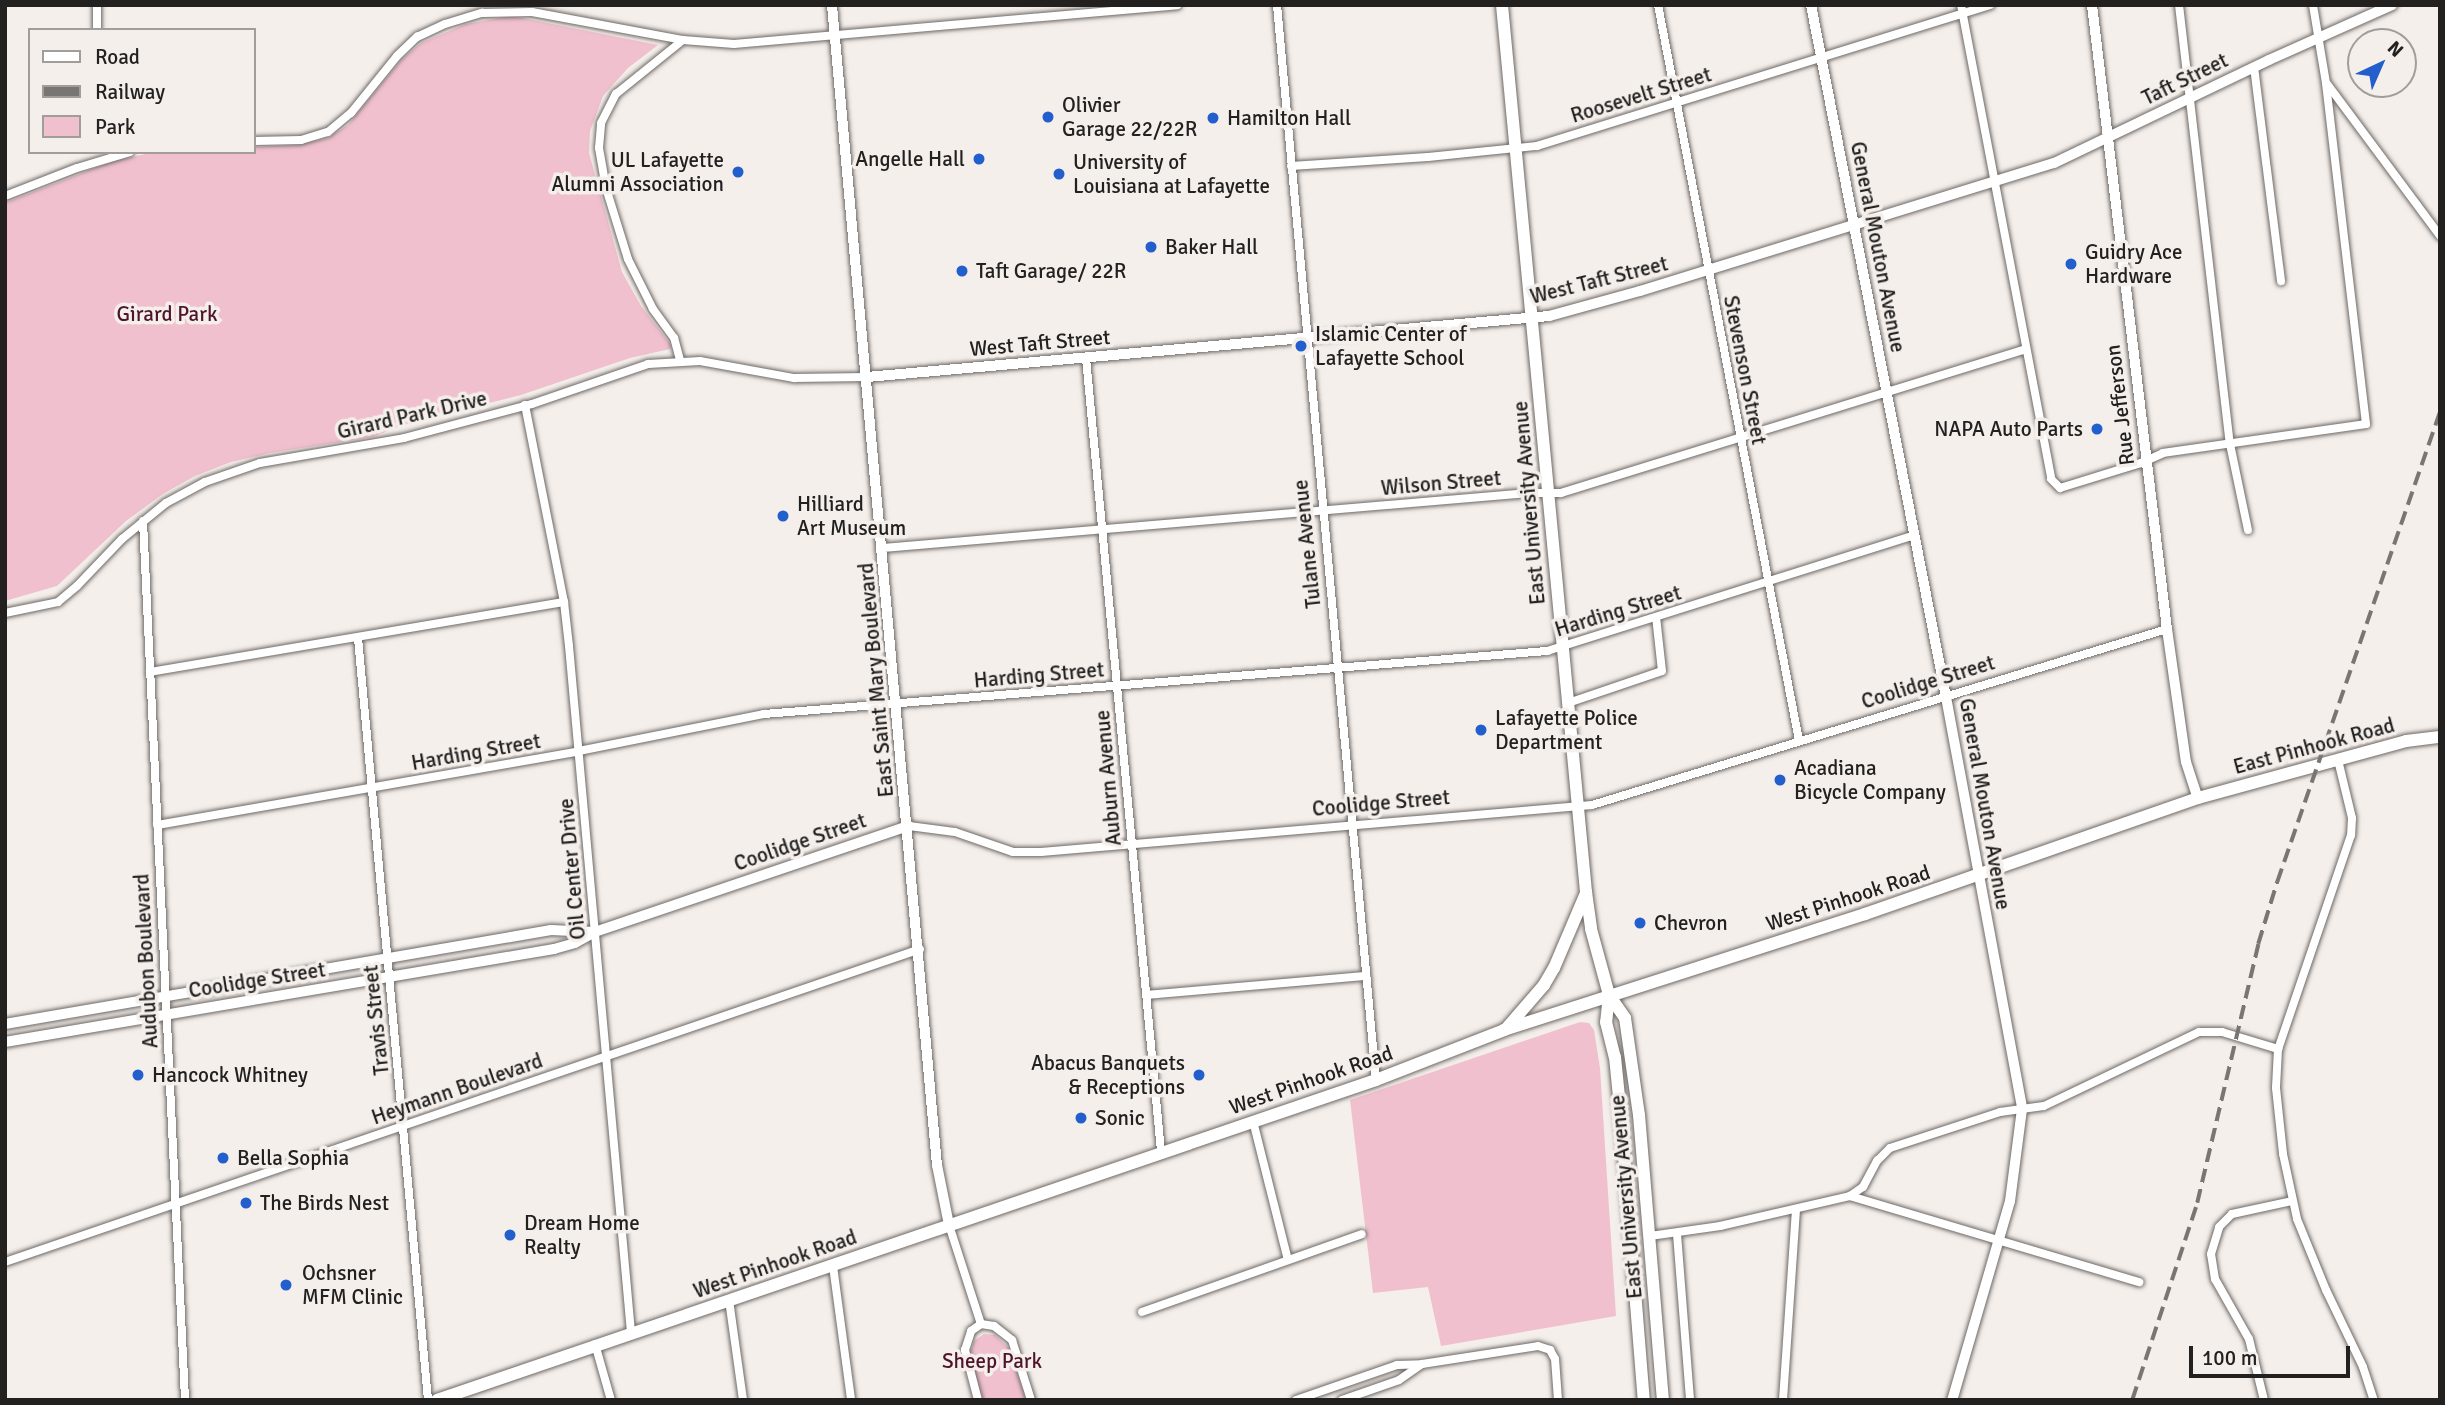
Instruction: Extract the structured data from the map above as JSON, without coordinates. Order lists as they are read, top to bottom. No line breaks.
{"streets":{"main road":["East University Avenue","East Pinhook Road","West Pinhook Road"],"street":["Taft Street","Roosevelt Street","General Mouton Avenue","West Taft Street","Stevenson Street","Rue Jefferson","Girard Park Drive","Wilson Street","Tulane Avenue","Harding Street","East Saint Mary Boulevard","Coolidge Street","Auburn Avenue","Oil Center Drive","Audubon Boulevard","Travis Street","Heymann Boulevard"]},"crossings":[["Taft Street","West Taft Street"],["Taft Street","Rue Jefferson"],["Roosevelt Street","General Mouton Avenue"],["Roosevelt Street","Stevenson Street"],["Roosevelt Street","East University Avenue"],["Roosevelt Street","Tulane Avenue"],["General Mouton Avenue","West Taft Street"],["General Mouton Avenue","Wilson Street"],["General Mouton Avenue","Harding Street"],["General Mouton Avenue","Coolidge Street"],["General Mouton Avenue","West Pinhook Road"],["West Taft Street","Stevenson Street"],["West Taft Street","Girard Park Drive"],["West Taft Street","East University Avenue"],["West Taft Street","Tulane Avenue"],["West Taft Street","East Saint Mary Boulevard"],["West Taft Street","Auburn Avenue"],["Stevenson Street","Wilson Street"],["Stevenson Street","Harding Street"],["Stevenson Street","Coolidge Street"],["Rue Jefferson","Coolidge Street"],["Rue Jefferson","East Pinhook Road"],["Rue Jefferson","West Pinhook Road"],["Girard Park Drive","East Saint Mary Boulevard"],["Girard Park Drive","Oil Center Drive"],["Girard Park Drive","Audubon Boulevard"],["Wilson Street","East University Avenue"],["Wilson Street","Tulane Avenue"],["Wilson Street","East Saint Mary Boulevard"],["Wilson Street","Auburn Avenue"],["East University Avenue","Harding Street"],["East University Avenue","Coolidge Street"],["East University Avenue","West Pinhook Road"],["Tulane Avenue","Harding Street"],["Tulane Avenue","Coolidge Street"],["Tulane Avenue","West Pinhook Road"],["Harding Street","East Saint Mary Boulevard"],["Harding Street","Auburn Avenue"],["Harding Street","Oil Center Drive"],["Harding Street","Audubon Boulevard"],["Harding Street","Travis Street"],["East Saint Mary Boulevard","Coolidge Street"],["East Saint Mary Boulevard","West Pinhook Road"],["East Saint Mary Boulevard","Heymann Boulevard"],["Coolidge Street","Auburn Avenue"],["Coolidge Street","Oil Center Drive"],["Coolidge Street","Audubon Boulevard"],["Coolidge Street","Travis Street"],["East Pinhook Road","West Pinhook Road"],["Auburn Avenue","West Pinhook Road"],["Oil Center Drive","West Pinhook Road"],["Oil Center Drive","Heymann Boulevard"],["Audubon Boulevard","Heymann Boulevard"],["Travis Street","Heymann Boulevard"]],"parks":["Girard Park","Sheep Park"],"places":["Olivier Garage 22/22R","Hamilton Hall","Angelle Hall","UL Lafayette Alumni Association","University of Louisiana at Lafayette","Baker Hall","Guidry Ace Hardware","Taft Garage/ 22R","Islamic Center of Lafayette School","NAPA Auto Parts","Hilliard Art Museum","Lafayette Police Department","Acadiana Bicycle Company","Chevron","Hancock Whitney","Abacus Banquets & Receptions","Sonic","Bella Sophia","The Birds Nest","Dream Home Realty","Ochsner MFM Clinic"],"legend":["Road","Railway","Park"],"scale_bar":"100 m","north":"top right"}
